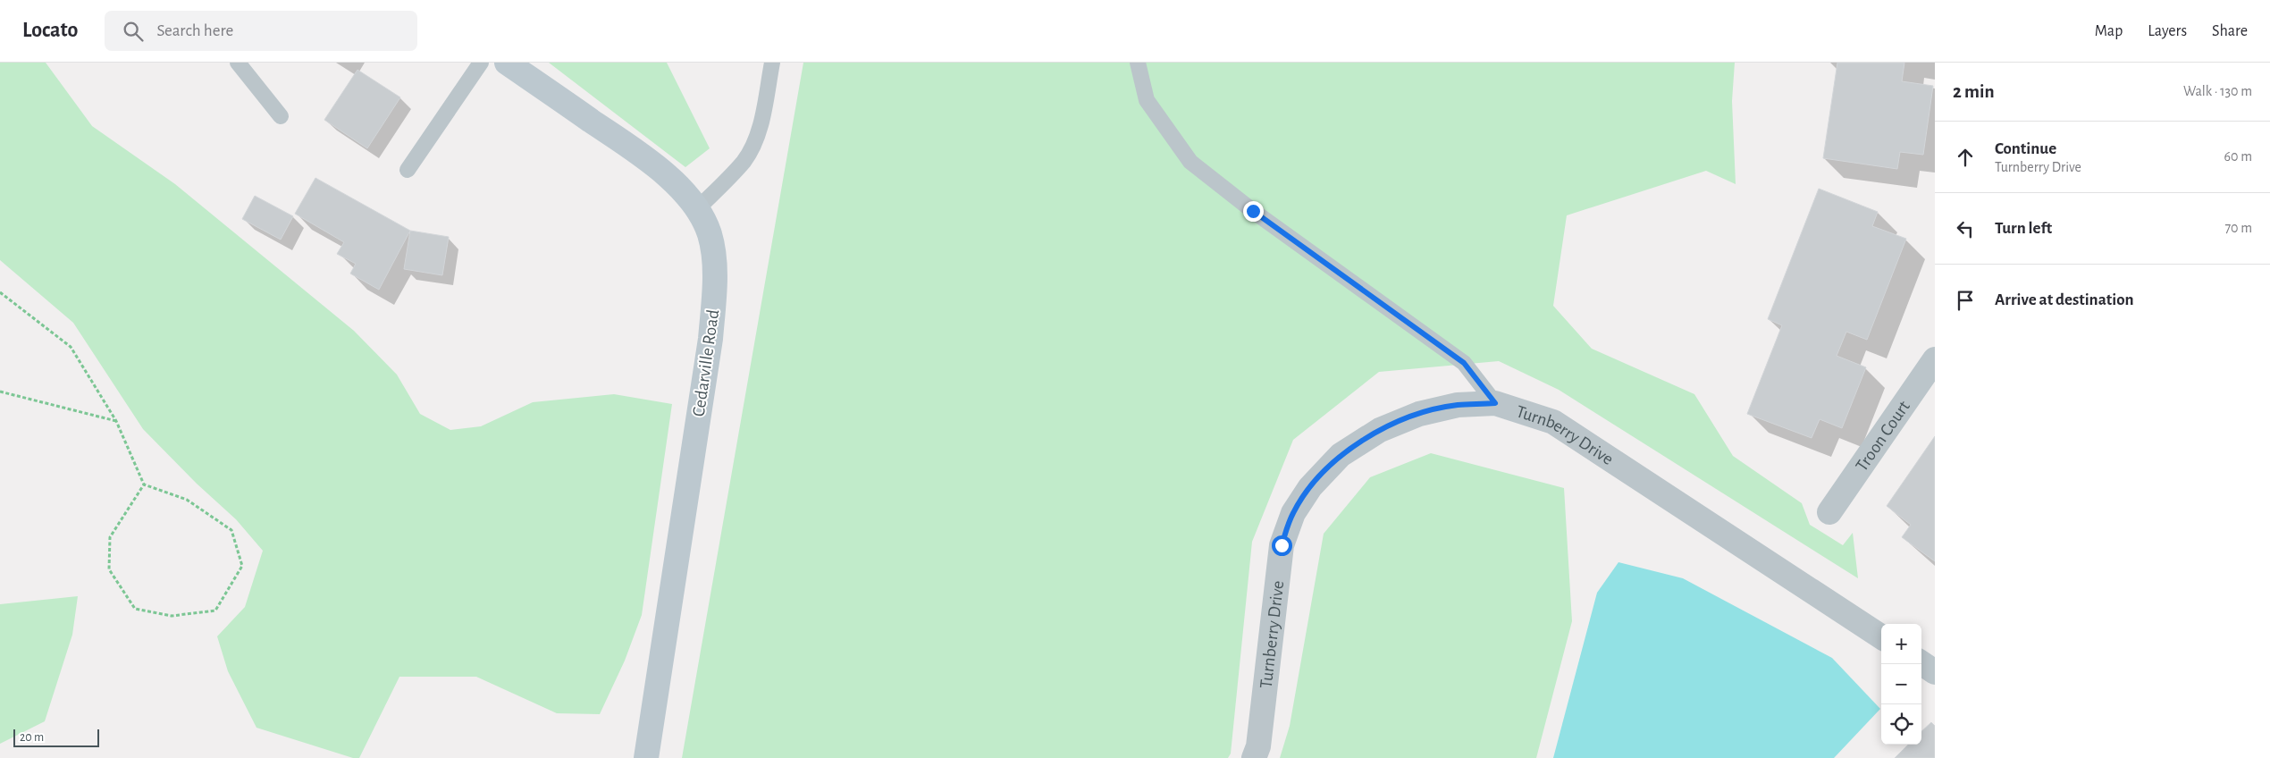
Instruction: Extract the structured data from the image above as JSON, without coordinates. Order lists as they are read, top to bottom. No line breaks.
{"streets":{"main road":["Cedarville Road"],"street":["Troon Court","Turnberry Drive"]},"scale_bar":"20 m","page":{"header":"Locato","search":"Search here","nav":["Map","Layers","Share"],"heading":["2 min","Walk · 130 m"],"list":[["Continue","Turnberry Drive","60 m"],["Turn left","70 m"],"Arrive at destination"],"map_buttons":["+","−"],"scale":"20 m"}}
